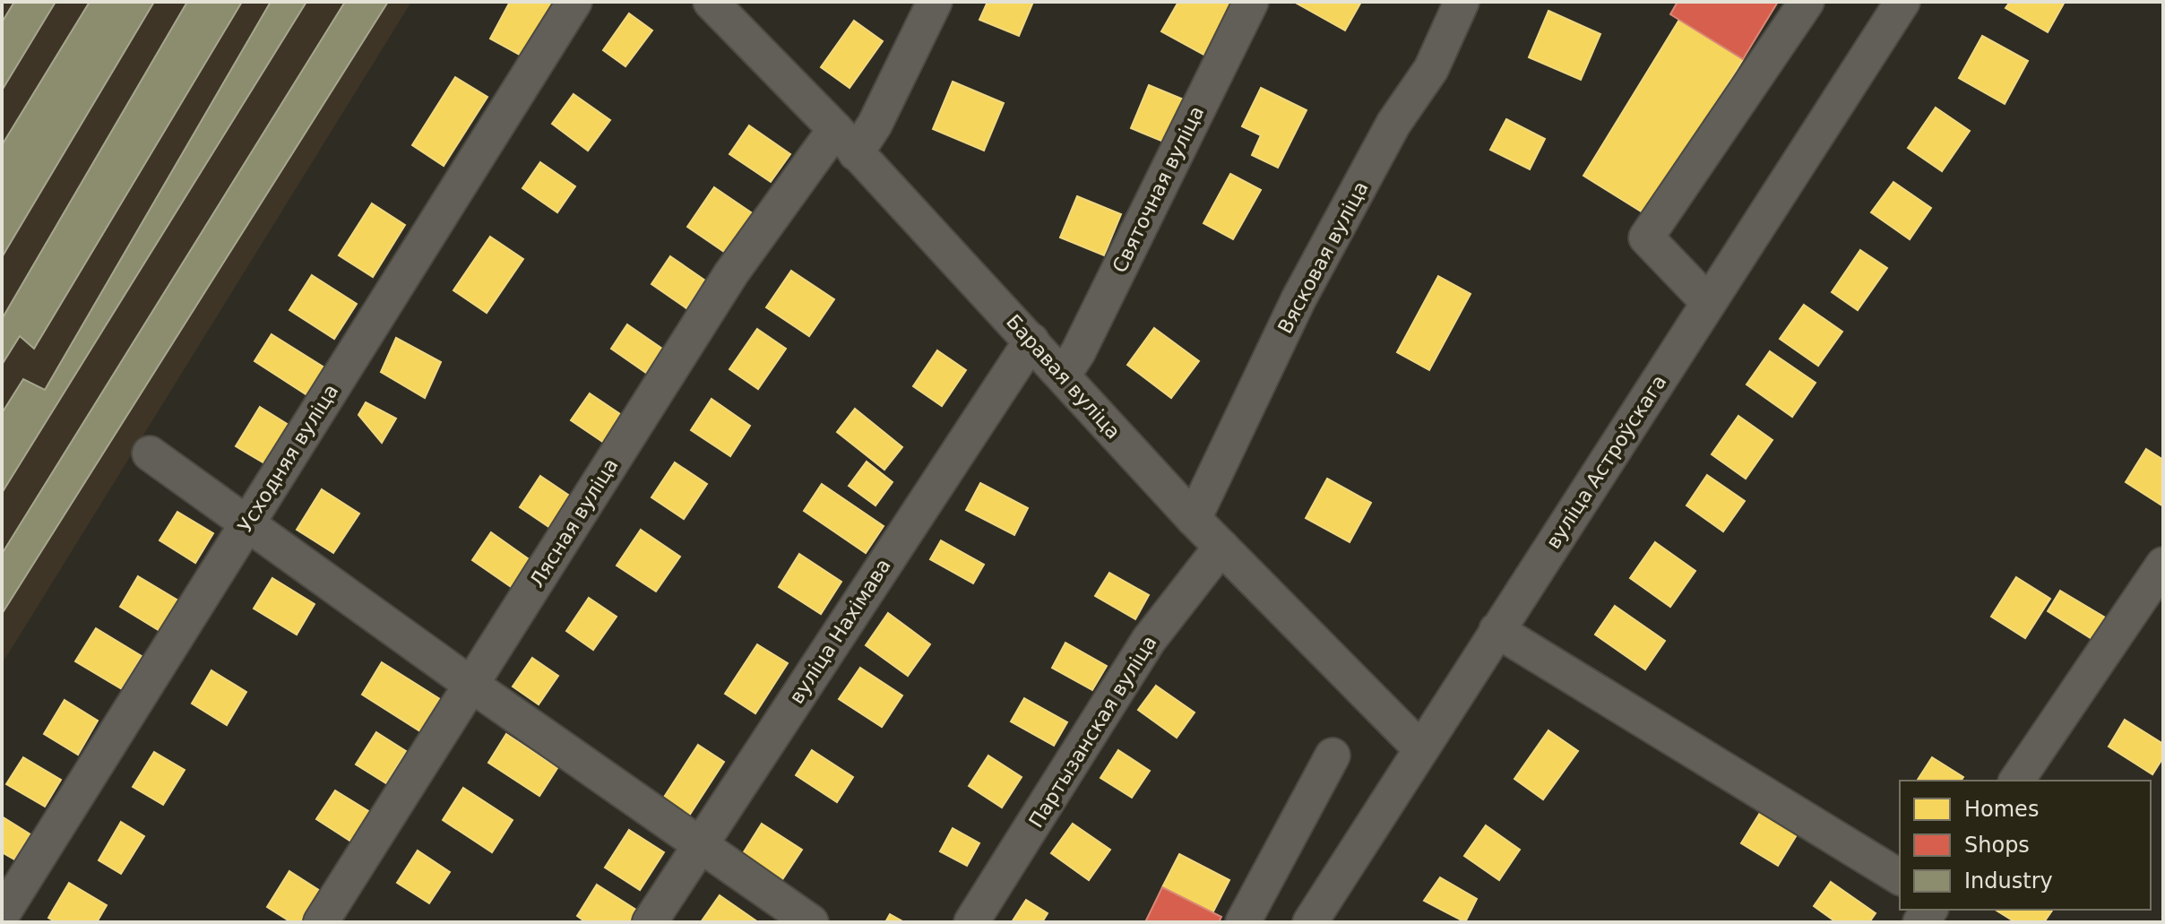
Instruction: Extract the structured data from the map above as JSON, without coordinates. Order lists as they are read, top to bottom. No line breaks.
{"streets":{"street":["Святочная вуліца","Вясковая вуліца","Баравая вуліца","Усходняя вуліца","вуліца Астроўскага","Лясная вуліца","вуліца Нахімава","Партызанская вуліца"]},"crossings":[["Святочная вуліца","Баравая вуліца"],["Вясковая вуліца","Баравая вуліца"],["Баравая вуліца","вуліца Астроўскага"],["Баравая вуліца","Лясная вуліца"],["Баравая вуліца","вуліца Нахімава"],["Баравая вуліца","Партызанская вуліца"]],"legend":["Homes","Shops","Industry"]}
